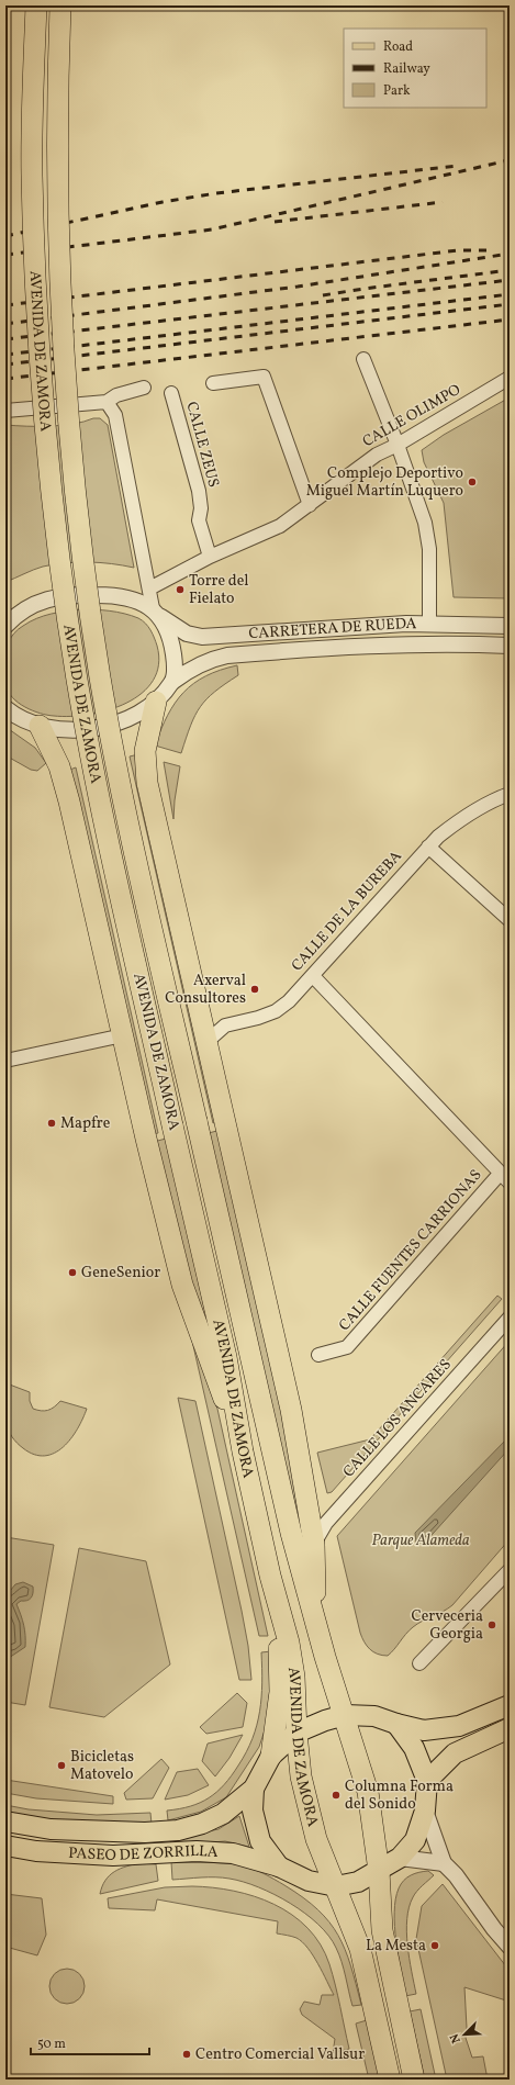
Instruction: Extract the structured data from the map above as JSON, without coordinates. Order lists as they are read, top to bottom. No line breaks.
{"streets":{"highway":["AVENIDA DE ZAMORA"],"main road":["PASEO DE ZORRILLA"],"street":["CALLE OLIMPO","CALLE ZEUS","CARRETERA DE RUEDA","CALLE DE LA BUREBA","CALLE FUENTES CARRIONAS","CALLE LOS ANCARES"]},"crossings":[["AVENIDA DE ZAMORA","PASEO DE ZORRILLA"],["CALLE OLIMPO","CALLE ZEUS"]],"parks":["Parque Alameda"],"places":["Complejo Deportivo Miguel Martín Luquero","Torre del Fielato","Axerval Consultores","Mapfre","GeneSenior","Cerveceria Georgia","Bicicletas Matovelo","Columna Forma del Sonido","La Mesta","Centro Comercial Vallsur"],"legend":["Road","Railway","Park"],"scale_bar":"50 m","north":"bottom left"}
